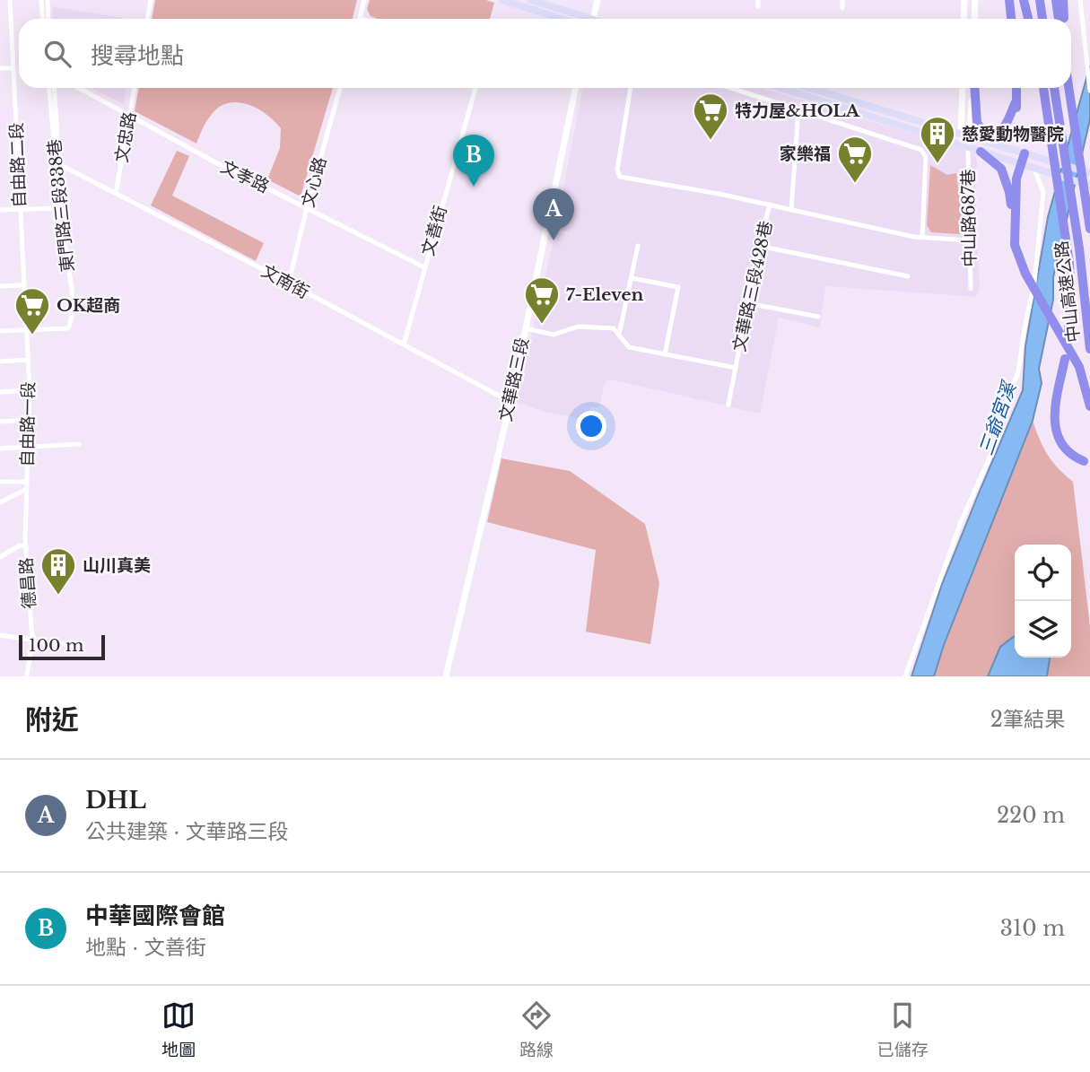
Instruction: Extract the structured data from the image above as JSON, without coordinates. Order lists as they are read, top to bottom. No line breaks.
{"streets":{"highway":["中山高速公路"],"street":["文忠路","自由路二段","文孝路","文心路","東門路三段338巷","中山路687巷","文善街","文南街","文華路三段428巷","文華路三段","自由路一段","德昌路"]},"crossings":[["文忠路","文孝路"],["文忠路","文南街"],["自由路二段","東門路三段338巷"],["自由路二段","自由路一段"],["文孝路","文心路"],["文孝路","文善街"],["文心路","文南街"],["東門路三段338巷","文南街"],["東門路三段338巷","自由路一段"],["文善街","文南街"],["文南街","文華路三段"],["文華路三段428巷","文華路三段"],["自由路一段","德昌路"]],"water":["三爺宮溪"],"places":{"supermarket":["特力屋&HOLA","家樂福","7-Eleven","OK超商"],"building":["慈愛動物醫院","山川真美"]},"scale_bar":"100 m","page":{"search":"搜尋地點","pins":["B","A"],"scale":"100 m","heading":["附近","2筆結果"],"list":[{"mark":"A","name":"DHL","note":"公共建築 · 文華路三段","value":"220 m"},{"mark":"B","name":"中華國際會館","note":"地點 · 文善街","value":"310 m"}],"nav":["地圖","路線","已儲存"]}}
